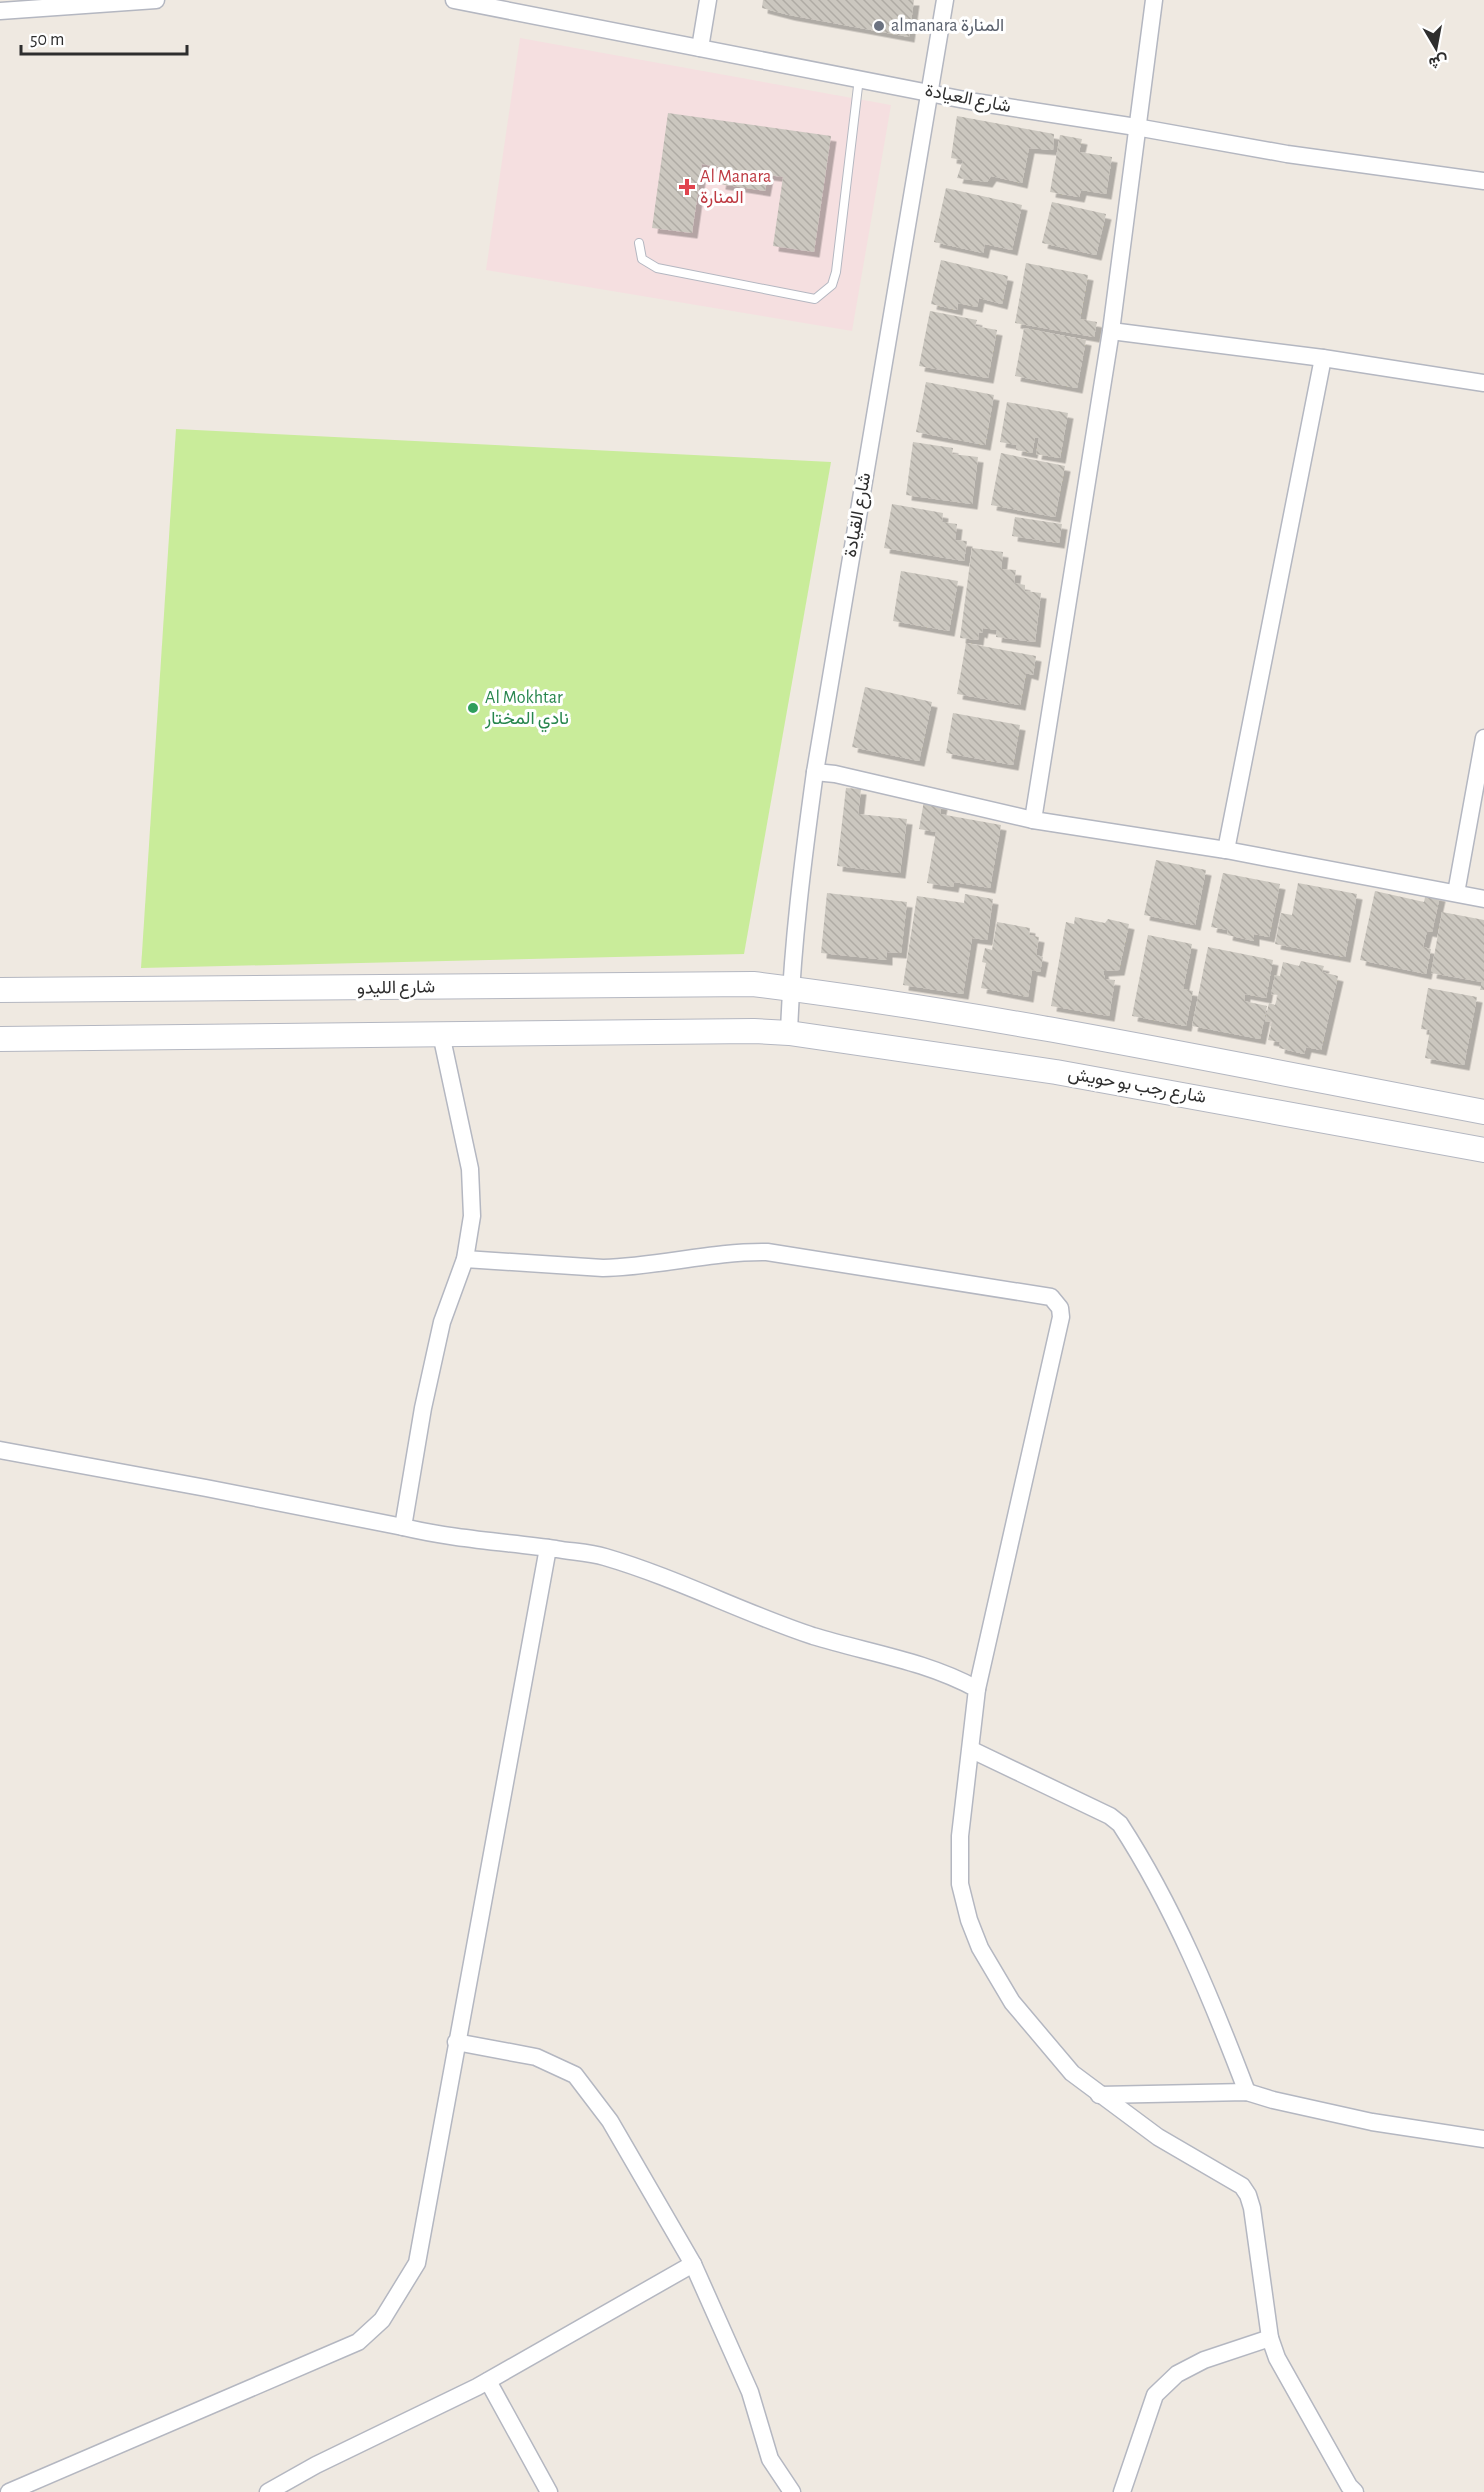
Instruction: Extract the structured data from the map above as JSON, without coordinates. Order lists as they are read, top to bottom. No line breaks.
{"streets":{"main road":["شارع الليدو","شارع رجب بو حويش"],"street":["شارع العيادة","شارع القيادة"]},"crossings":[["شارع العيادة","شارع القيادة"],["شارع القيادة","شارع الليدو"],["شارع القيادة","شارع رجب بو حويش"],["شارع الليدو","شارع رجب بو حويش"]],"places":{"other":["almanara المنارة","Al Mokhtar نادي المختار"],"health":["Al Manara المنارة"]},"scale_bar":"50 m","north":"bottom"}
